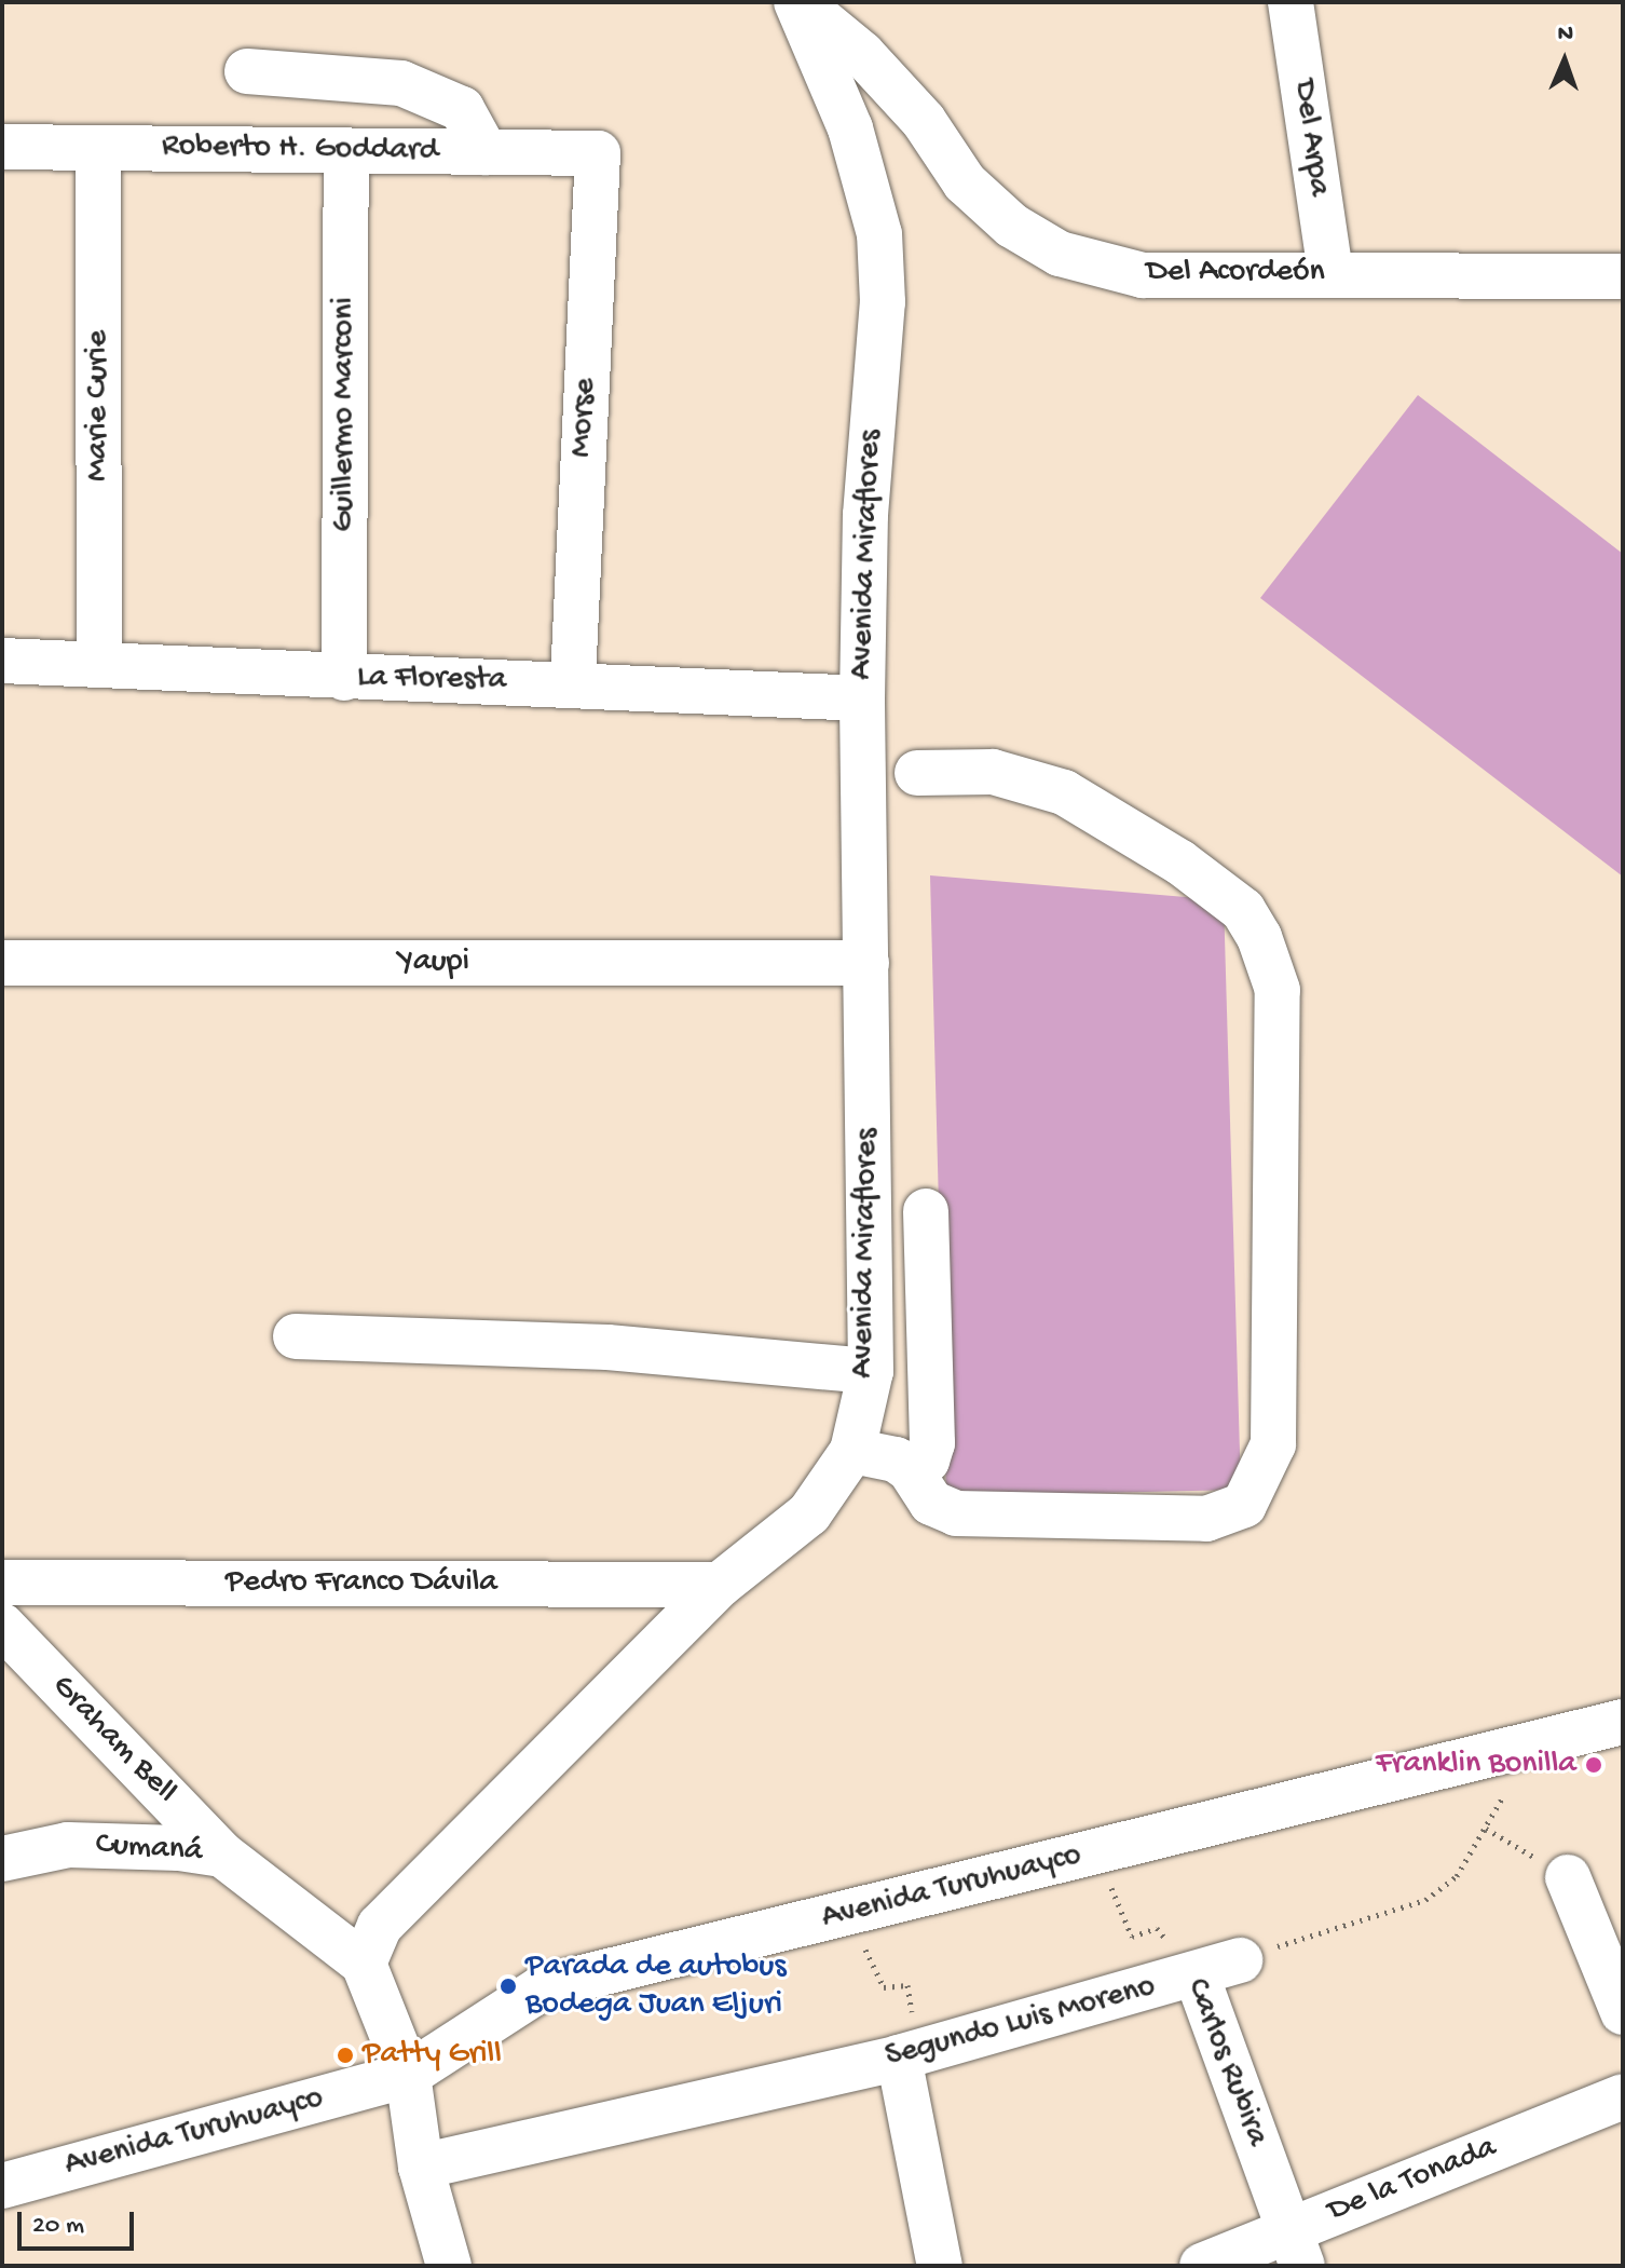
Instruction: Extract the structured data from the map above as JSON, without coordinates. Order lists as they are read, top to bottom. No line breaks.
{"streets":{"street":["Del Arpa","Roberto H. Goddard","Del Acordeón","Marie Curie","Guillermo Marconi","Morse","Avenida Miraflores","La Floresta","Yaupi","Pedro Franco Dávila","Graham Bell","Cumaná","Avenida Turuhuayco","Segundo Luis Moreno","Carlos Rubira","De la Tonada"]},"crossings":[["Del Arpa","Del Acordeón"],["Roberto H. Goddard","Marie Curie"],["Roberto H. Goddard","Guillermo Marconi"],["Roberto H. Goddard","Morse"],["Del Acordeón","Avenida Miraflores"],["Marie Curie","La Floresta"],["Guillermo Marconi","La Floresta"],["Morse","La Floresta"],["Avenida Miraflores","La Floresta"],["Avenida Miraflores","Yaupi"],["Avenida Miraflores","Pedro Franco Dávila"],["Avenida Miraflores","Cumaná"],["Graham Bell","Cumaná"],["Avenida Turuhuayco","Carlos Rubira"],["Segundo Luis Moreno","Carlos Rubira"],["Carlos Rubira","De la Tonada"]],"places":["Franklin Bonilla","Parada de autobus Bodega Juan Eljuri","Patty Grill"],"scale_bar":"20 m","north":"top"}
